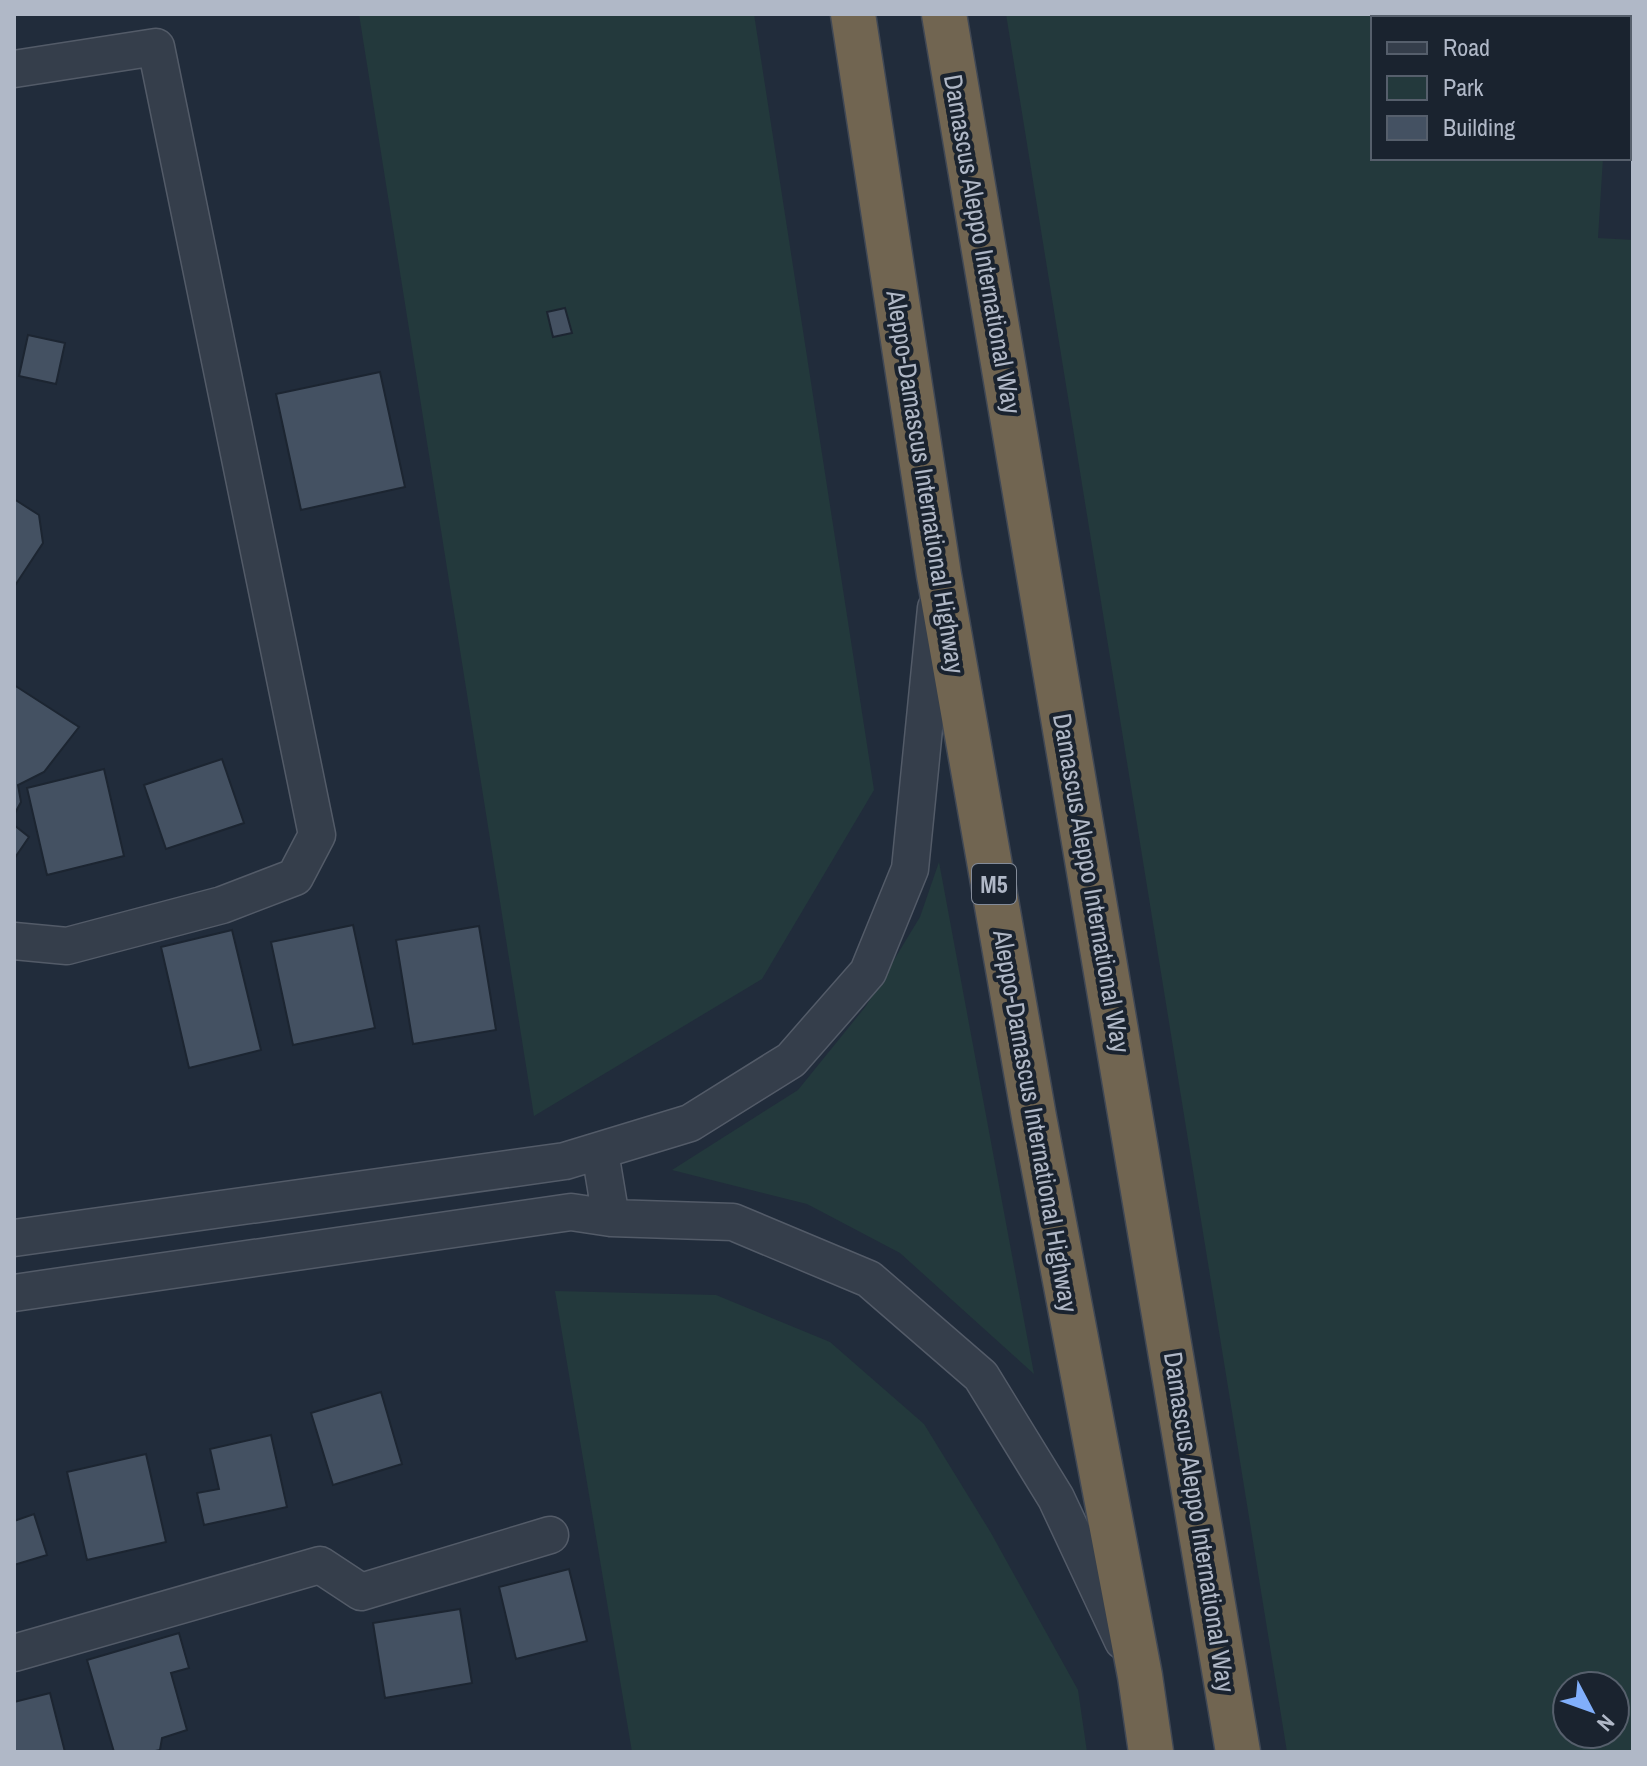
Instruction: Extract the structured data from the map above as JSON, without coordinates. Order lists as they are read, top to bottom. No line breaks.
{"streets":{"highway":["Damascus Aleppo International Way","Aleppo-Damascus International Highway","M5"]},"legend":["Road","Park","Building"],"north":"bottom right"}
